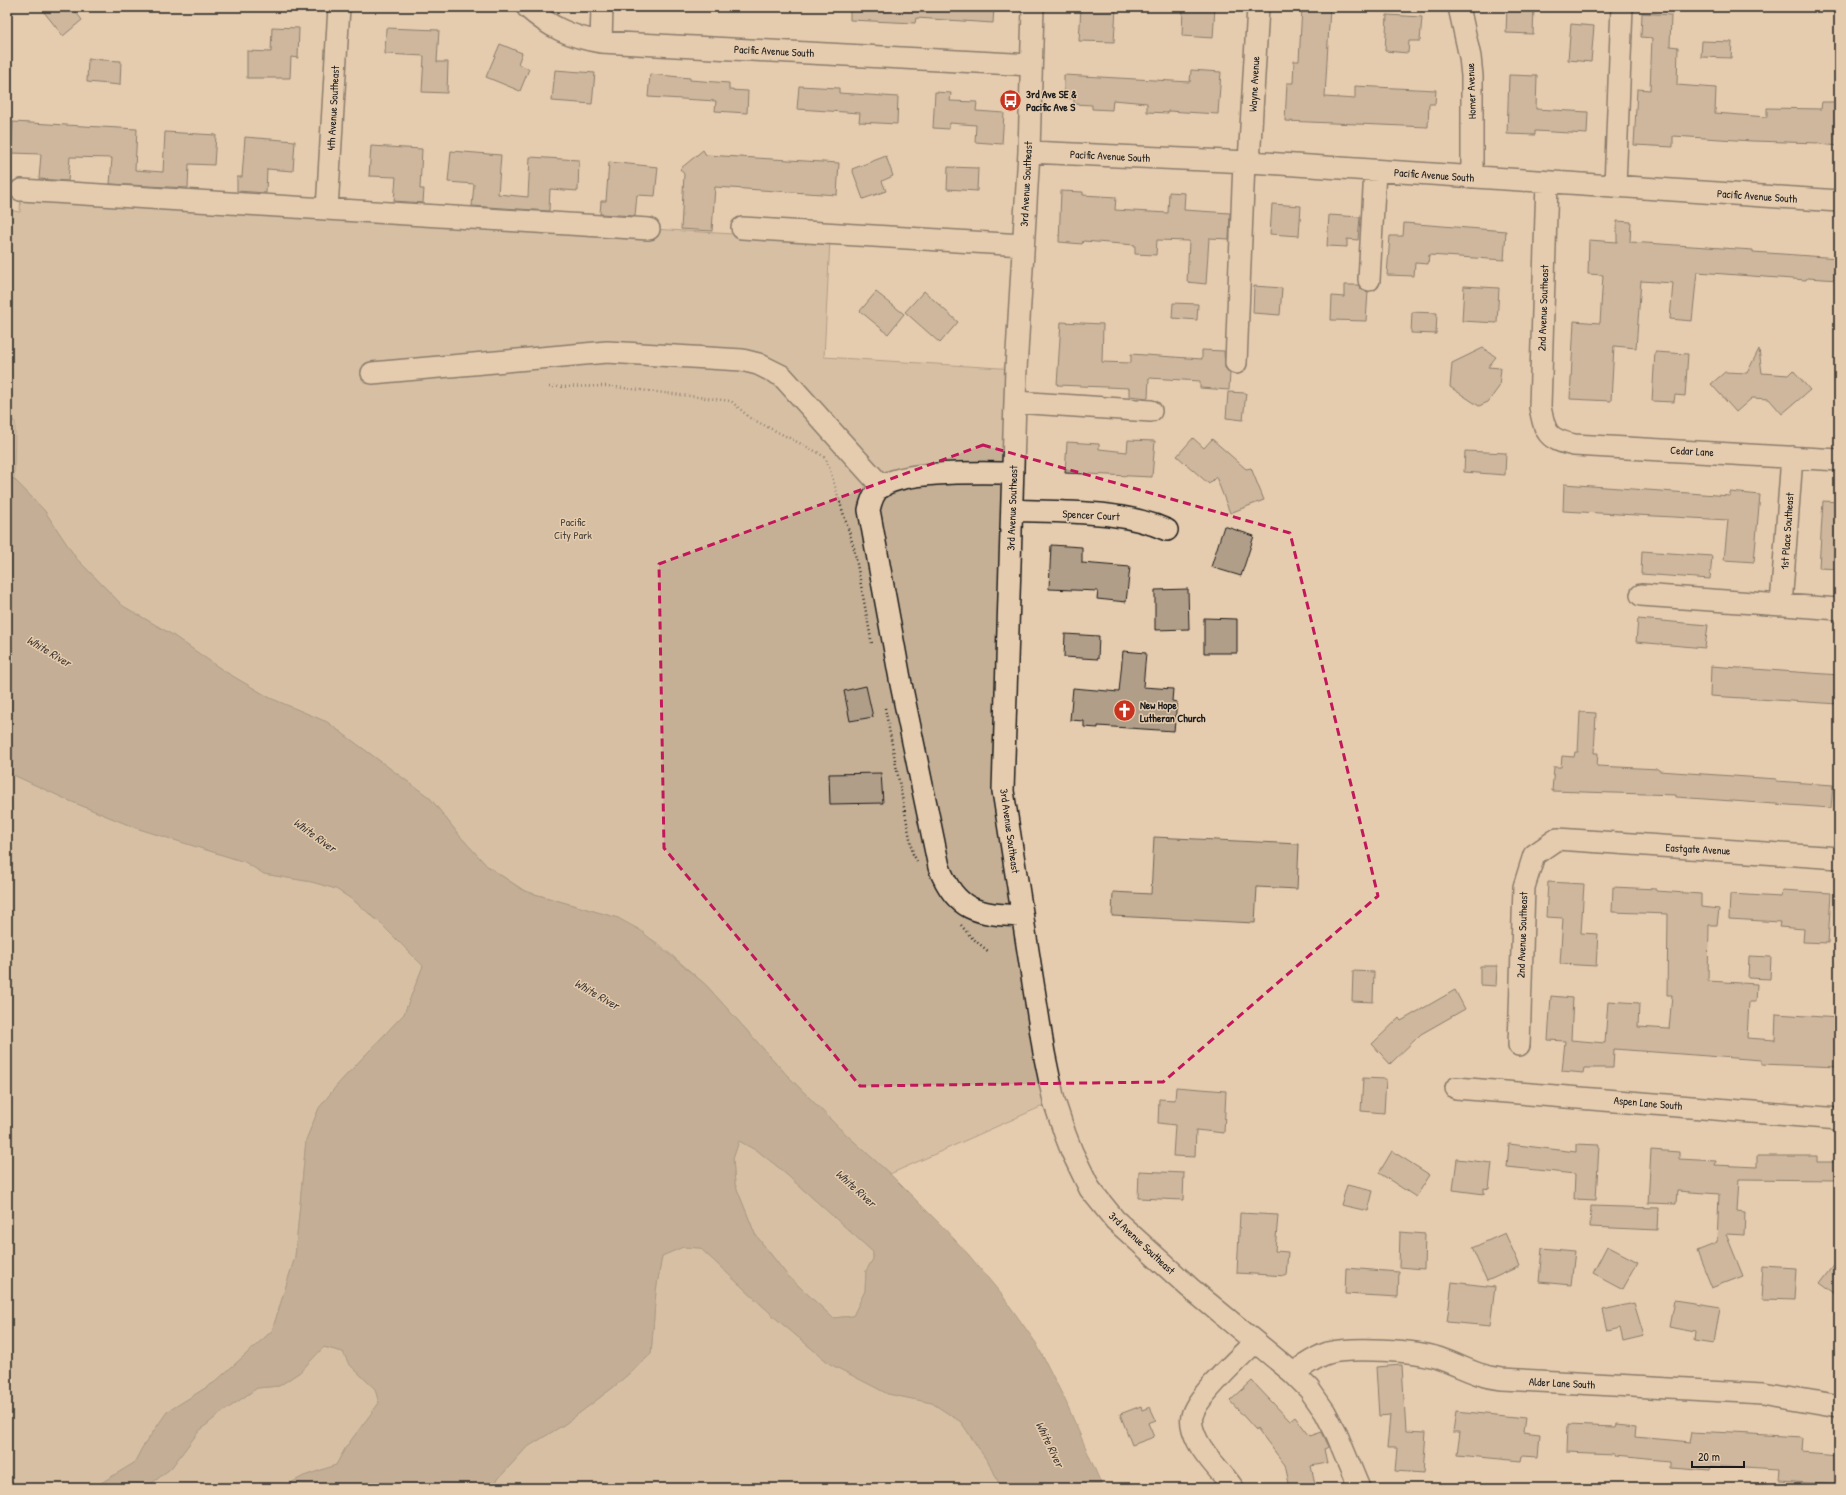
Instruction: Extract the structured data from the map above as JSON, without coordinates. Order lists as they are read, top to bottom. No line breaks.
{"streets":{"street":["Pacific Avenue South","Wayne Avenue","Homer Avenue","4th Avenue Southeast","3rd Avenue Southeast","2nd Avenue Southeast","Cedar Lane","Spencer Court","1st Place Southeast","Eastgate Avenue","Aspen Lane South","Alder Lane South"]},"crossings":[["Pacific Avenue South","Wayne Avenue"],["Pacific Avenue South","Homer Avenue"],["Pacific Avenue South","3rd Avenue Southeast"],["Pacific Avenue South","2nd Avenue Southeast"],["3rd Avenue Southeast","Spencer Court"],["3rd Avenue Southeast","Alder Lane South"],["2nd Avenue Southeast","Cedar Lane"],["2nd Avenue Southeast","Eastgate Avenue"],["Cedar Lane","1st Place Southeast"]],"water":["White River"],"parks":["Pacific City Park"],"places":{"bus stop":["3rd Ave SE & Pacific Ave S"],"church":["New Hope Lutheran Church"]},"scale_bar":"20 m"}
